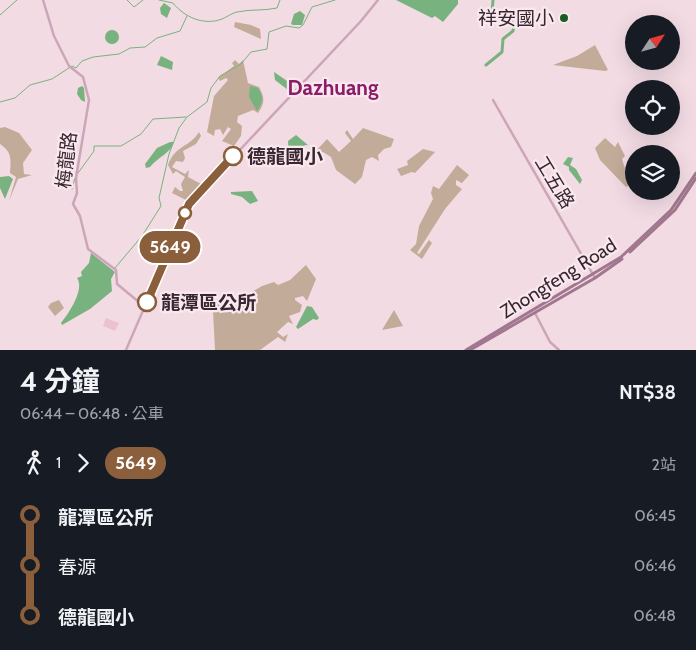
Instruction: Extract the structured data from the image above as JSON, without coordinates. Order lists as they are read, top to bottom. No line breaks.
{"streets":{"main road":["Zhongfeng Road"],"street":["梅龍路","工五路"]},"crossings":[["工五路","Zhongfeng Road"]],"districts":["Dazhuang"],"places":["祥安國小","德龍國小","龍潭區公所"],"lines":["bus line 5649"],"north":"top right","page":{"on_map":"5649","heading":["4 分鐘","06:44 – 06:48 · 公車","NT$38"],"legs":["1","5649","2站"],"list":[{"name":"龍潭區公所","value":"06:45"},{"name":"春源","value":"06:46"},{"name":"德龍國小","value":"06:48"}]}}
